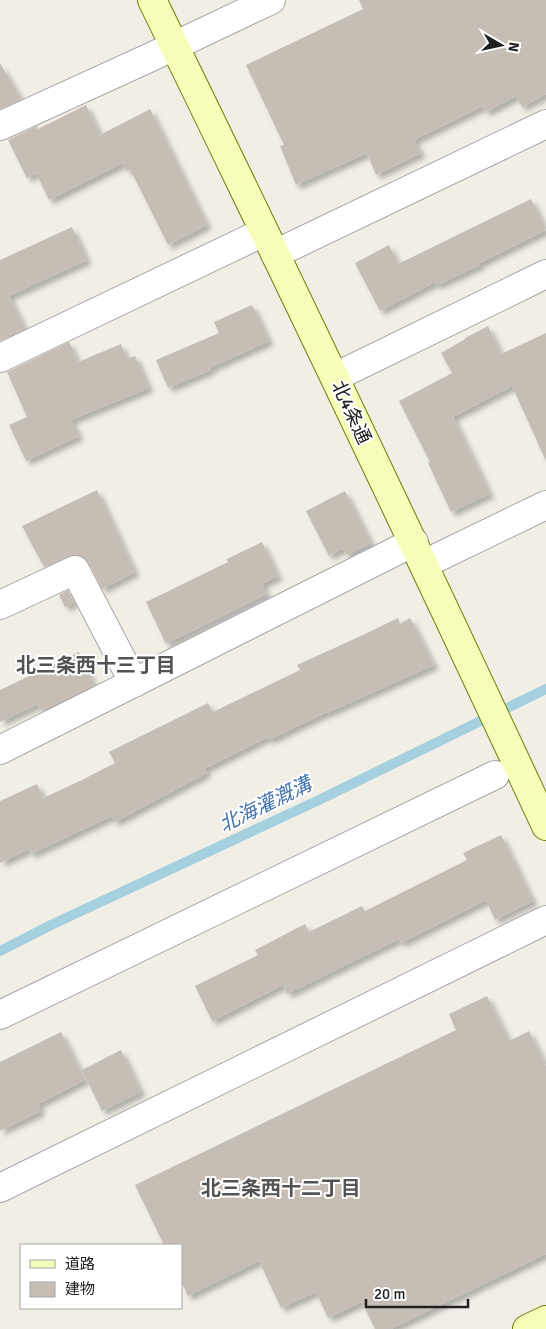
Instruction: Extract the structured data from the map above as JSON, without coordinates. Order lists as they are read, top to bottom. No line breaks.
{"streets":{"street":["北4条通"]},"districts":["北三条西十三丁目","北三条西十二丁目"],"water":["北海灌漑溝"],"legend":["道路","建物"],"scale_bar":"20 m","north":"right"}
